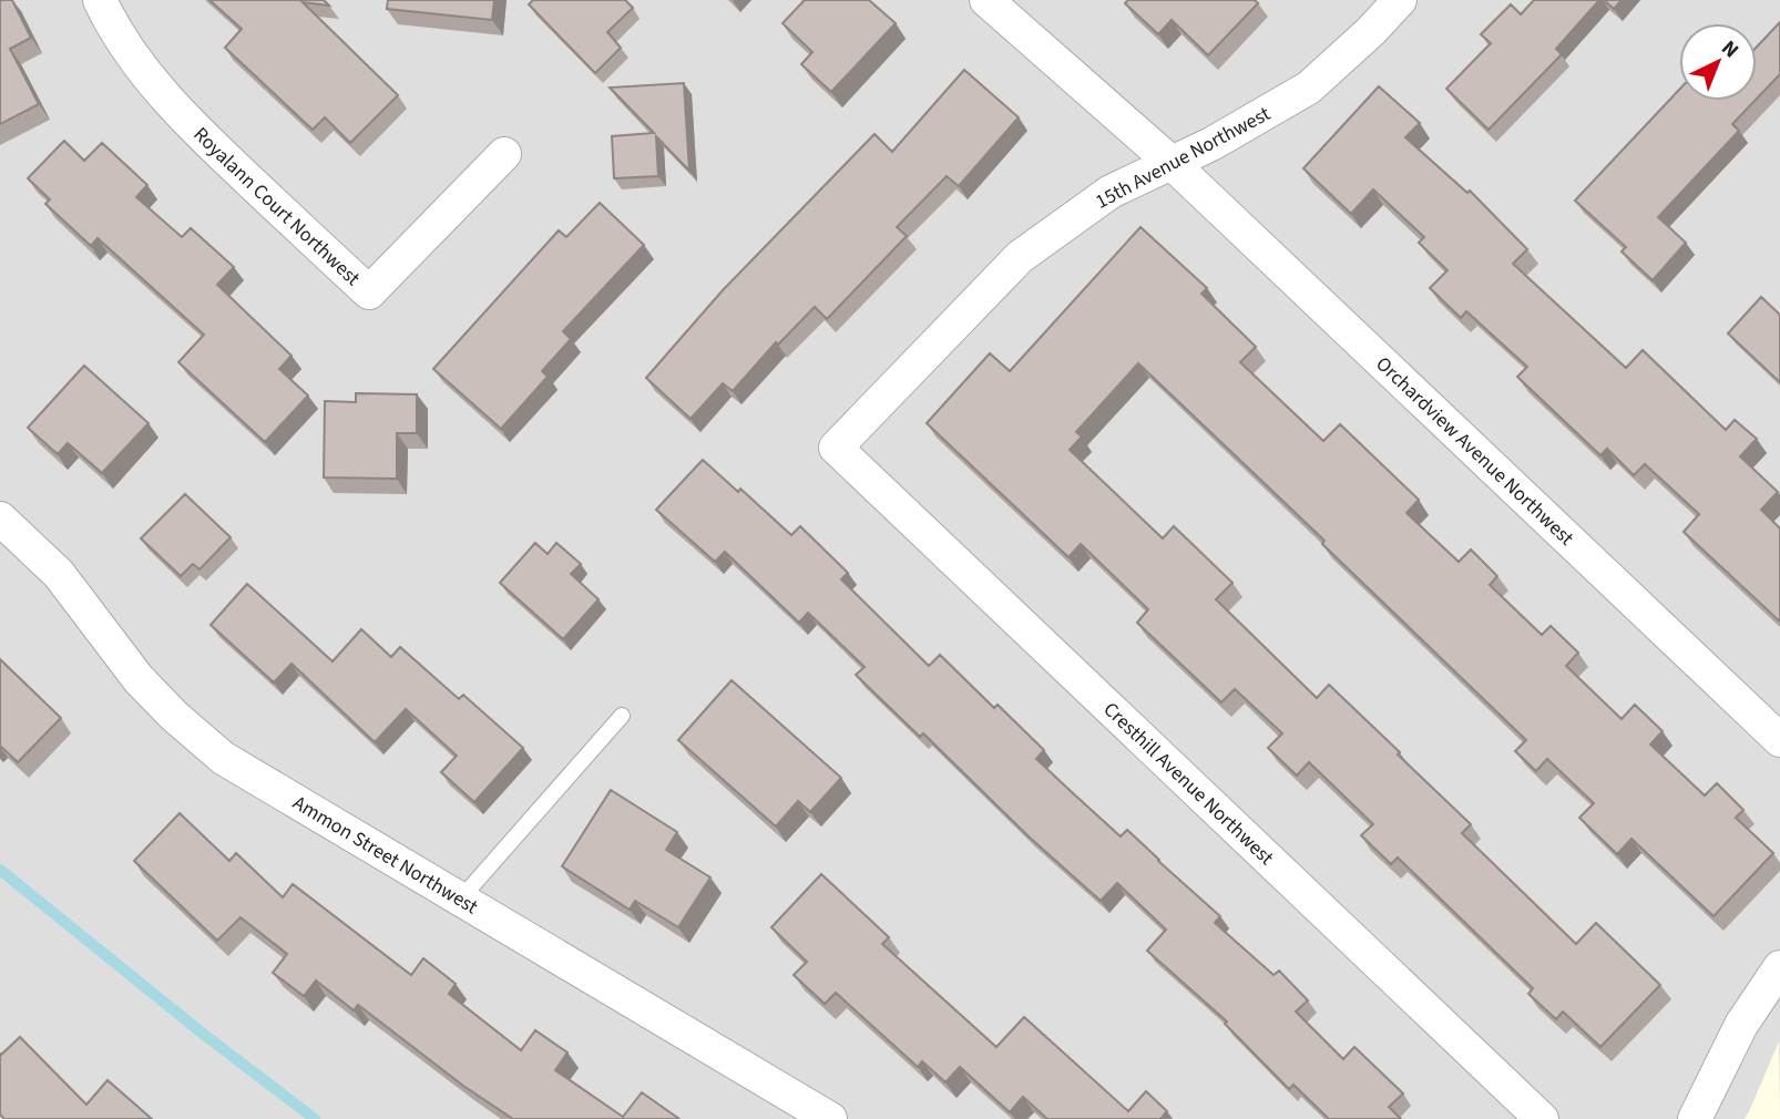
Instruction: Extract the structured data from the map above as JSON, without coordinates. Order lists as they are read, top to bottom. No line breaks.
{"streets":{"street":["15th Avenue Northwest","Royalann Court Northwest","Orchardview Avenue Northwest","Cresthill Avenue Northwest","Ammon Street Northwest"]},"crossings":[["15th Avenue Northwest","Orchardview Avenue Northwest"],["15th Avenue Northwest","Cresthill Avenue Northwest"]],"north":"top right"}
